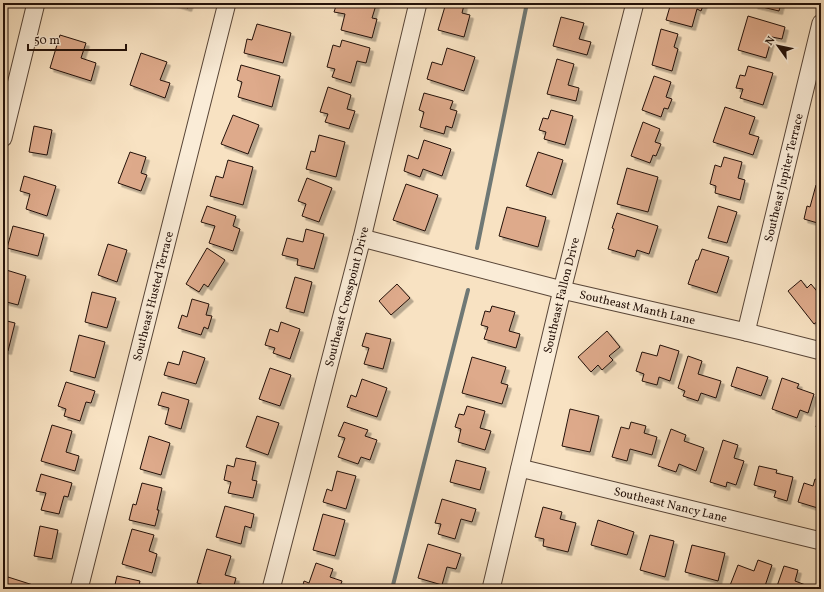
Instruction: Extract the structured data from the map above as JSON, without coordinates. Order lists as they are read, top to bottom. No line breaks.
{"streets":{"street":["Southeast Jupiter Terrace","Southeast Husted Terrace","Southeast Fallon Drive","Southeast Crosspoint Drive","Southeast Manth Lane","Southeast Nancy Lane"]},"crossings":[["Southeast Jupiter Terrace","Southeast Manth Lane"],["Southeast Fallon Drive","Southeast Manth Lane"],["Southeast Fallon Drive","Southeast Nancy Lane"],["Southeast Crosspoint Drive","Southeast Manth Lane"]],"scale_bar":"50 m","north":"top left"}
